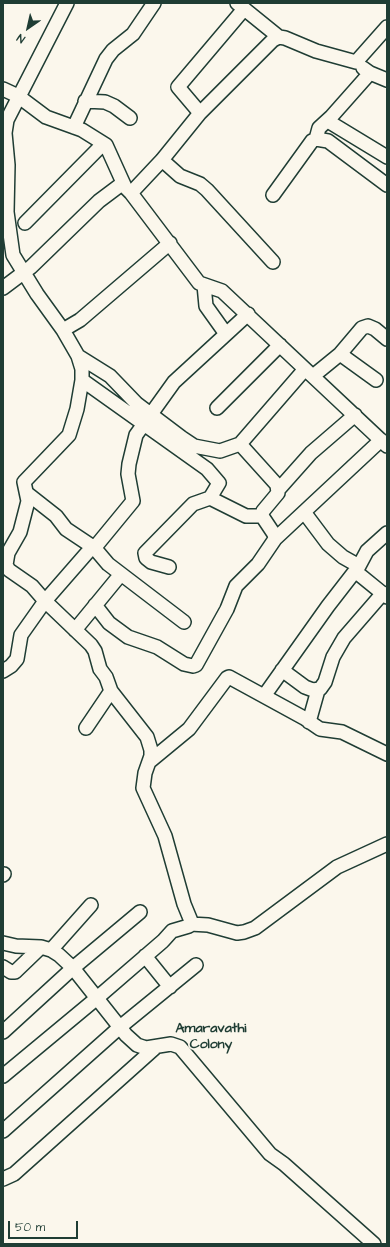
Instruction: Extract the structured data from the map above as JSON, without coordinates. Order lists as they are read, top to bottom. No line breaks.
{"districts":["Amaravathi Colony"],"scale_bar":"50 m","north":"bottom left"}
